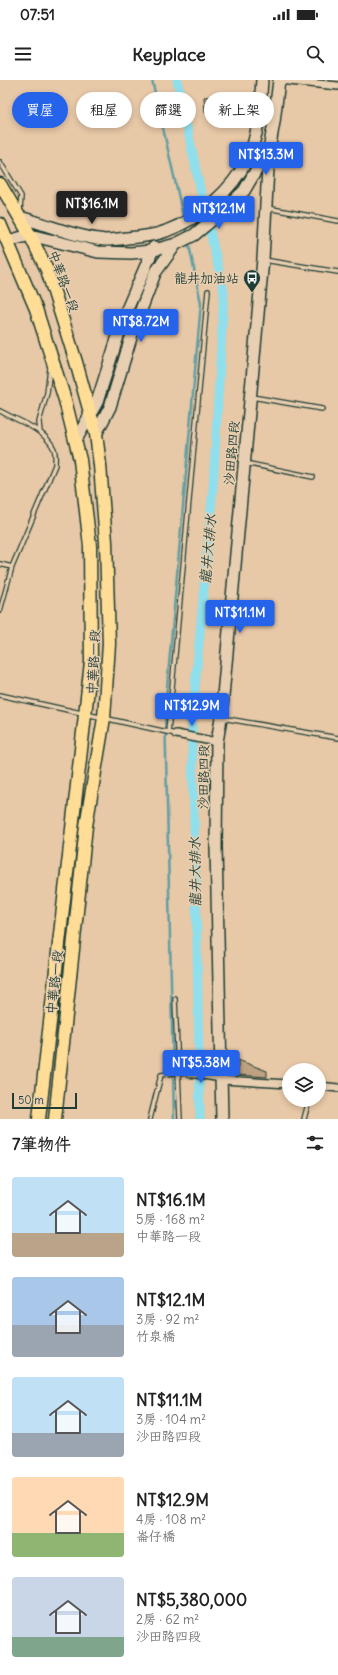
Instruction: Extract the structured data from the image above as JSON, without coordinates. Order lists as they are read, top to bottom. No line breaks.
{"streets":{"main road":["中華路一段"],"street":["沙田路四段"]},"water":["龍井大排水"],"places":{"bus stop":["龍井加油站"]},"scale_bar":"50 m","page":{"status":"07:51","header":"Keyplace","chip":["買屋","租屋","篩選","新上架"],"price":["NT$13.3M","NT$16.1M","NT$12.1M","NT$8.72M","NT$11.1M","NT$12.9M","NT$5.38M"],"scale":"50 m","heading":"7筆物件","list":[{"name":"NT$16.1M","note":"5房 · 168 m² · 中華路一段"},{"name":"NT$12.1M","note":"3房 · 92 m² · 竹泉橋"},{"name":"NT$11.1M","note":"3房 · 104 m² · 沙田路四段"},{"name":"NT$12.9M","note":"4房 · 108 m² · 崙仔橋"},{"name":"NT$5,380,000","note":"2房 · 62 m² · 沙田路四段"}]}}
